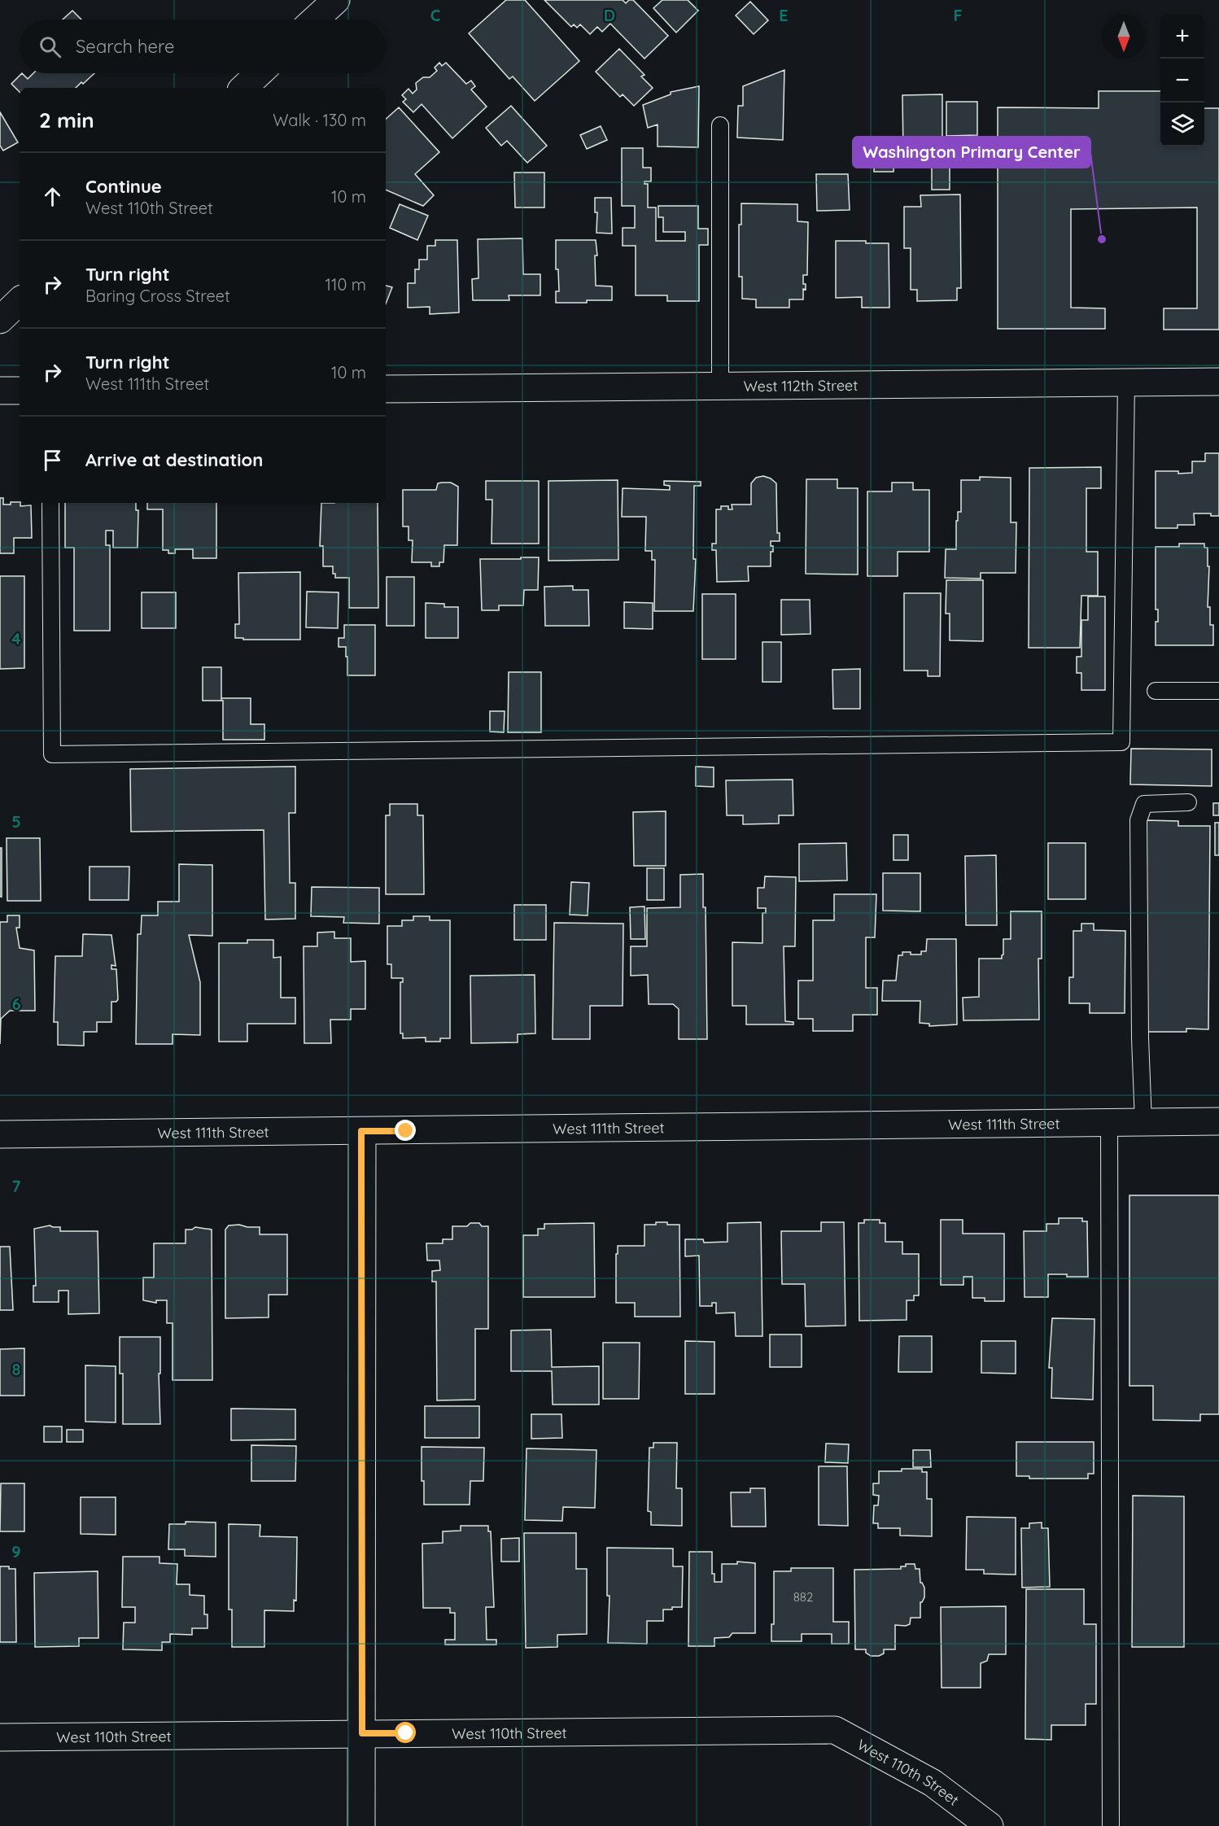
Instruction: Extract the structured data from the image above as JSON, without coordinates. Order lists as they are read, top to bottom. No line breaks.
{"streets":{"street":["West 112th Street","West 111th Street","West 110th Street"]},"places":["Washington Primary Center"],"house_numbers":["882"],"north":"bottom","page":{"map_buttons":["+","−"],"search":"Search here","heading":["2 min","Walk · 130 m"],"list":[["Continue","West 110th Street","10 m"],["Turn right","Baring Cross Street","110 m"],["Turn right","West 111th Street","10 m"],"Arrive at destination"]},"grid":{"columns":["C","D","E","F"],"rows":["4","5","6","7","8","9"]}}
